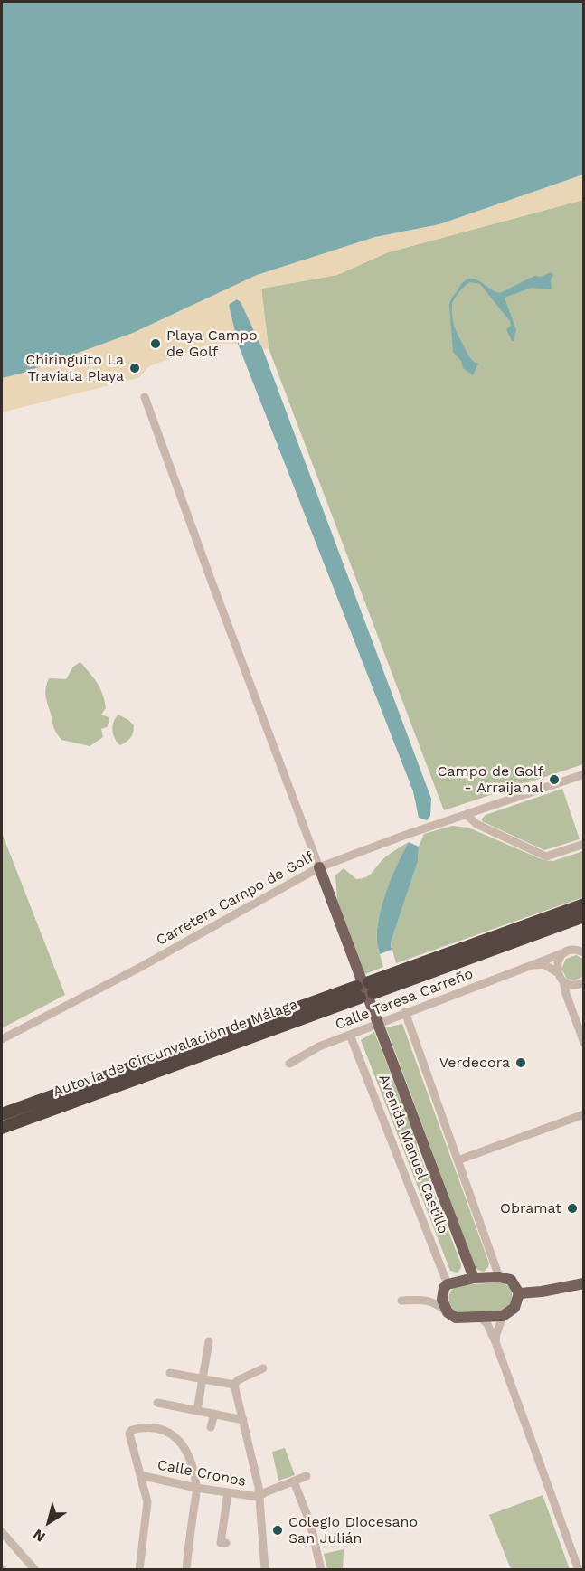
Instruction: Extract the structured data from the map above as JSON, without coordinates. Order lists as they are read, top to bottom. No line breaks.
{"streets":{"highway":["Autovía de Circunvalación de Málaga"],"main road":["Avenida Manuel Castillo"],"street":["Carretera Campo de Golf","Calle Teresa Carreño","Calle Cronos"]},"crossings":[["Carretera Campo de Golf","Avenida Manuel Castillo"],["Calle Teresa Carreño","Avenida Manuel Castillo"]],"places":["Playa Campo de Golf","Chiringuito La Traviata Playa","Campo de Golf - Arraijanal","Verdecora","Obramat","Colegio Diocesano San Julián"],"north":"bottom left"}
